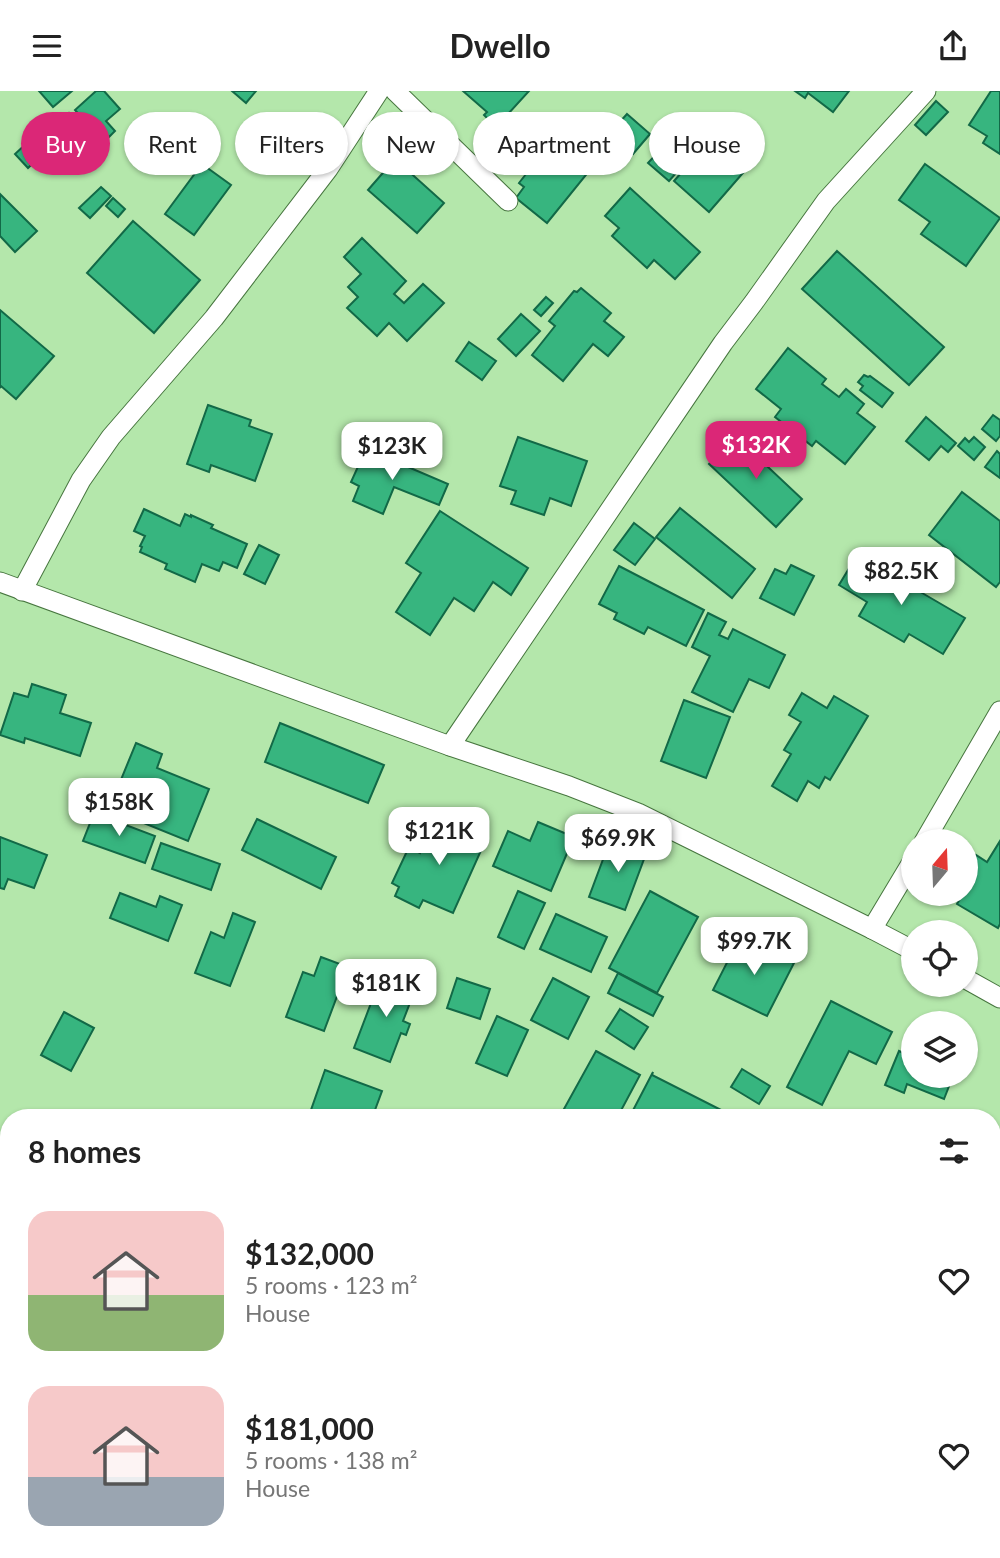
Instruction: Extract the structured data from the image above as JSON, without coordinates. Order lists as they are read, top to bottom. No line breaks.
{"north":"top","page":{"header":"Dwello","chip":["Buy","Rent","Filters","New","Apartment","House"],"price":["$132K","$123K","$82.5K","$158K","$121K","$69.9K","$99.7K","$181K"],"heading":"8 homes","list":[{"name":"$132,000","note":"5 rooms · 123 m² · House"},{"name":"$181,000","note":"5 rooms · 138 m² · House"}]}}
